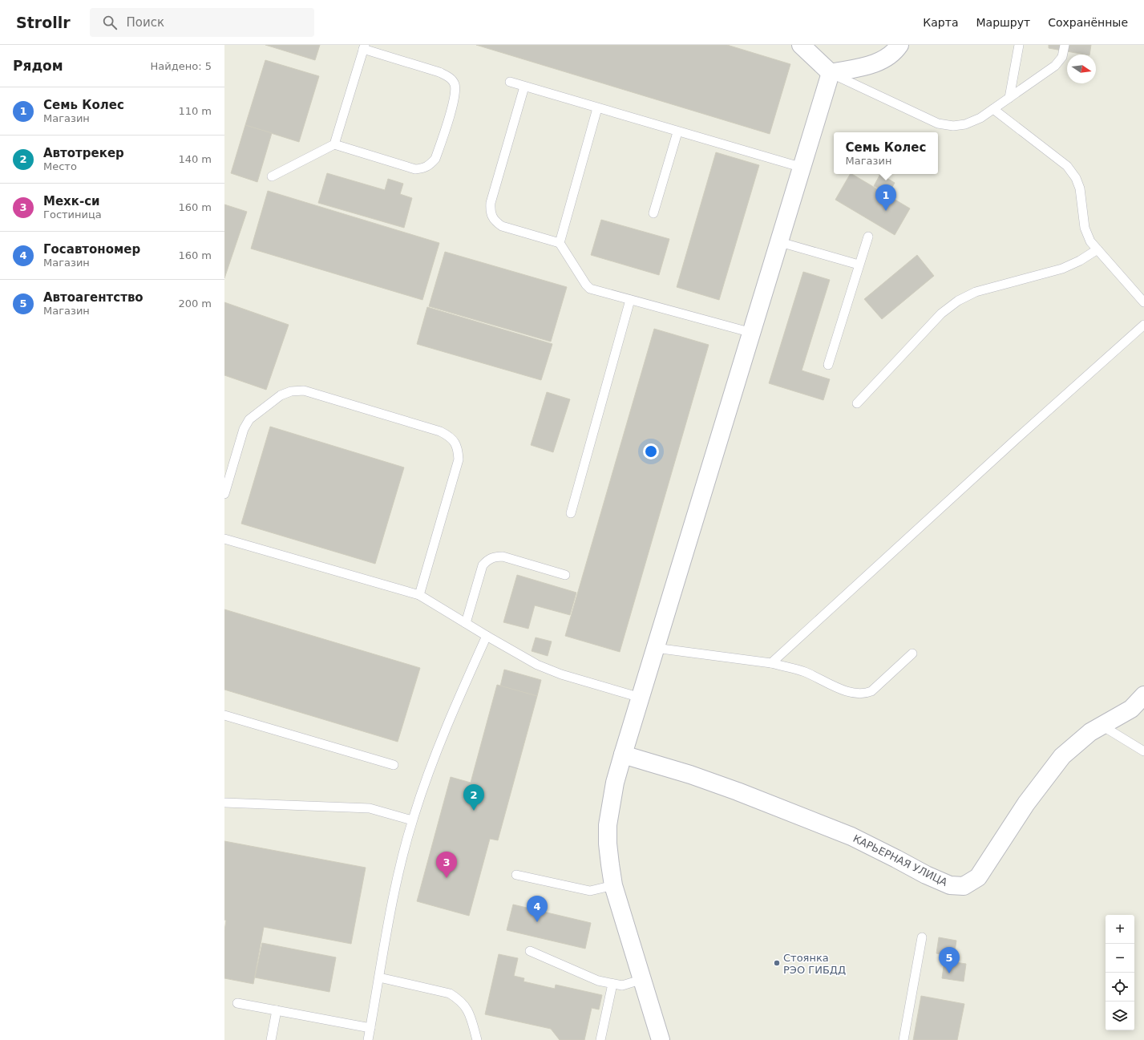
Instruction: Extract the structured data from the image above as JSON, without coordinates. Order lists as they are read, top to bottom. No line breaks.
{"streets":{"street":["КАРЬЕРНАЯ УЛИЦА"]},"places":["Стоянка РЭО ГИБДД"],"north":"right","page":{"header":"Strollr","search":"Поиск","nav":["Карта","Маршрут","Сохранённые"],"heading":["Рядом","Найдено: 5"],"list":[{"mark":"1","name":"Семь Колес","note":"Магазин","value":"110 m"},{"mark":"2","name":"Автотрекер","note":"Место","value":"140 m"},{"mark":"3","name":"Мехк-си","note":"Гостиница","value":"160 m"},{"mark":"4","name":"Госавтономер","note":"Магазин","value":"160 m"},{"mark":"5","name":"Автоагентство","note":"Магазин","value":"200 m"}],"popup":["Семь Колес","Магазин"],"pins":["1","2","3","4","5"],"map_buttons":["+","−"]}}
